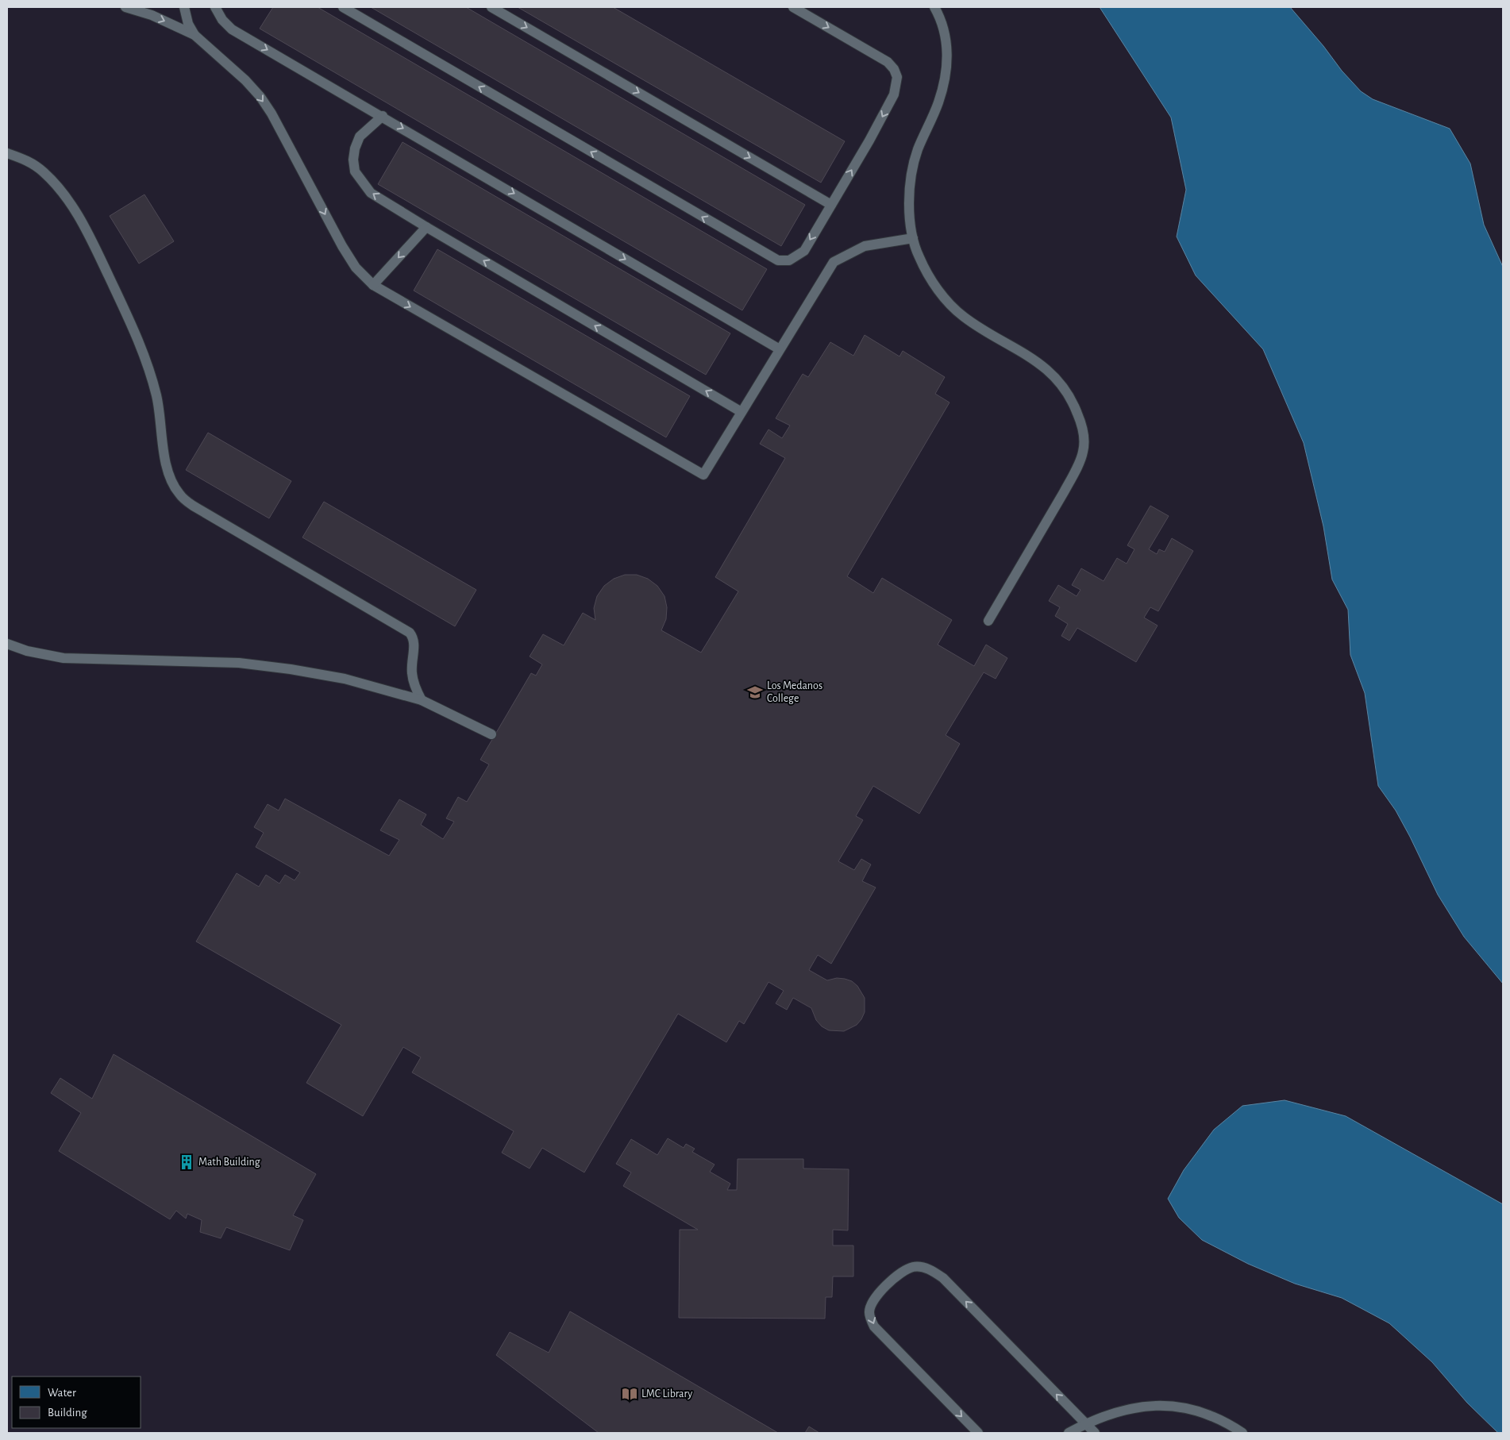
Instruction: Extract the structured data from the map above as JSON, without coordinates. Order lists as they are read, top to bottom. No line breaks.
{"places":{"school or university":["Los Medanos College"],"building":["Math Building"],"library":["LMC Library"]},"legend":["Water","Building"]}
